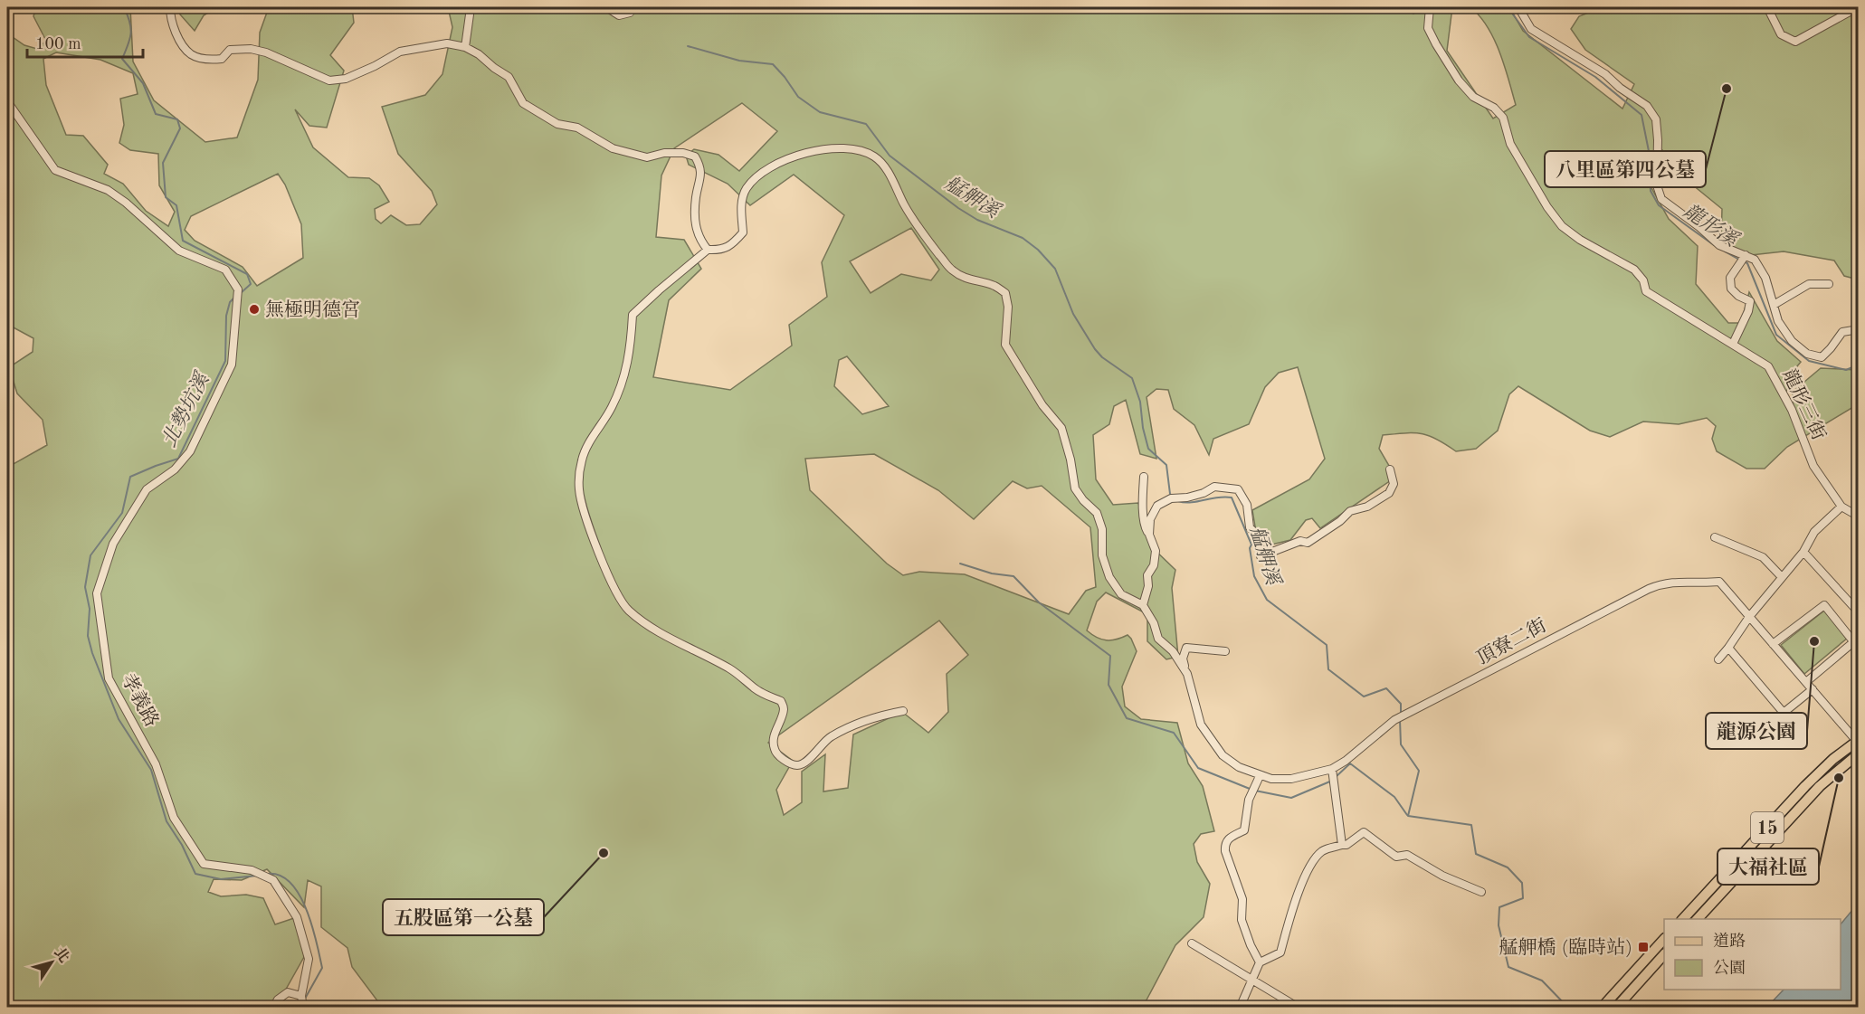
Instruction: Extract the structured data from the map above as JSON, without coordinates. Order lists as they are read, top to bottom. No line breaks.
{"streets":{"main road":["15"],"street":["龍形三街","頂寮二街","孝義路"]},"water":["艋舺溪","龍形溪","北勢坑溪"],"places":{"other":["八里區第四公墓","無極明德宮","龍源公園","大福社區","五股區第一公墓"],"transit":["艋舺橋 (臨時站)"]},"legend":["道路","公園"],"scale_bar":"100 m","north":"top right"}
